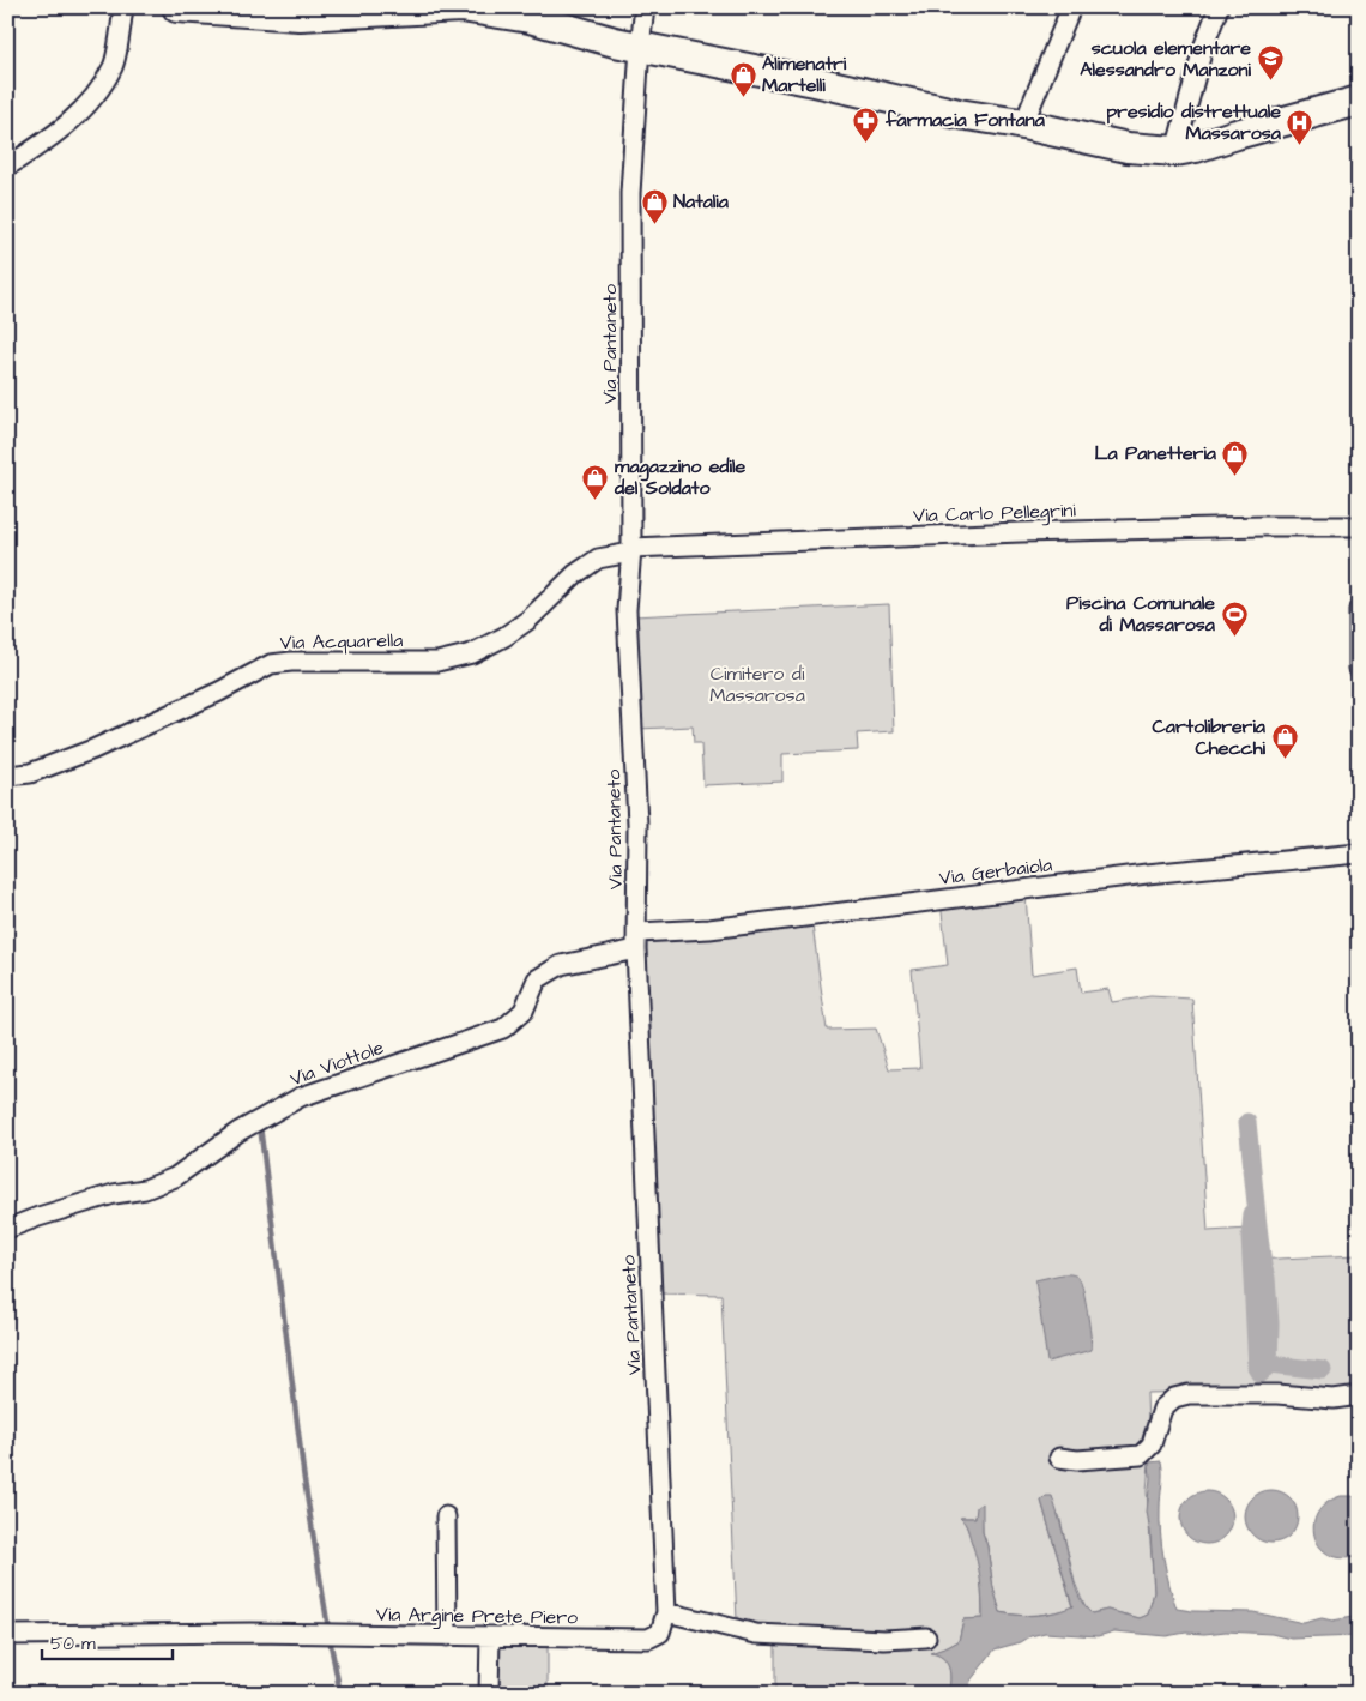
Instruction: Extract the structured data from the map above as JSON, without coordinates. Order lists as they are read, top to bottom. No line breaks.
{"streets":{"street":["Via Pantaneto","Via Carlo Pellegrini","Via Acquarella","Via Gerbaiola","Via Viottole","Via Argine Prete Piero"]},"crossings":[["Via Pantaneto","Via Carlo Pellegrini"],["Via Pantaneto","Via Acquarella"],["Via Pantaneto","Via Gerbaiola"],["Via Pantaneto","Via Viottole"],["Via Pantaneto","Via Argine Prete Piero"],["Via Carlo Pellegrini","Via Acquarella"],["Via Gerbaiola","Via Viottole"]],"parks":["Cimitero di Massarosa"],"places":{"school or university":["scuola elementare Alessandro Manzoni"],"shop":["Alimenatri Martelli","Natalia","La Panetteria","magazzino edile del Soldato","Cartolibreria Checchi"],"pharmacy":["farmacia Fontana"],"hospital":["presidio distrettuale Massarosa"],"sports":["Piscina Comunale di Massarosa"]},"scale_bar":"50 m"}
